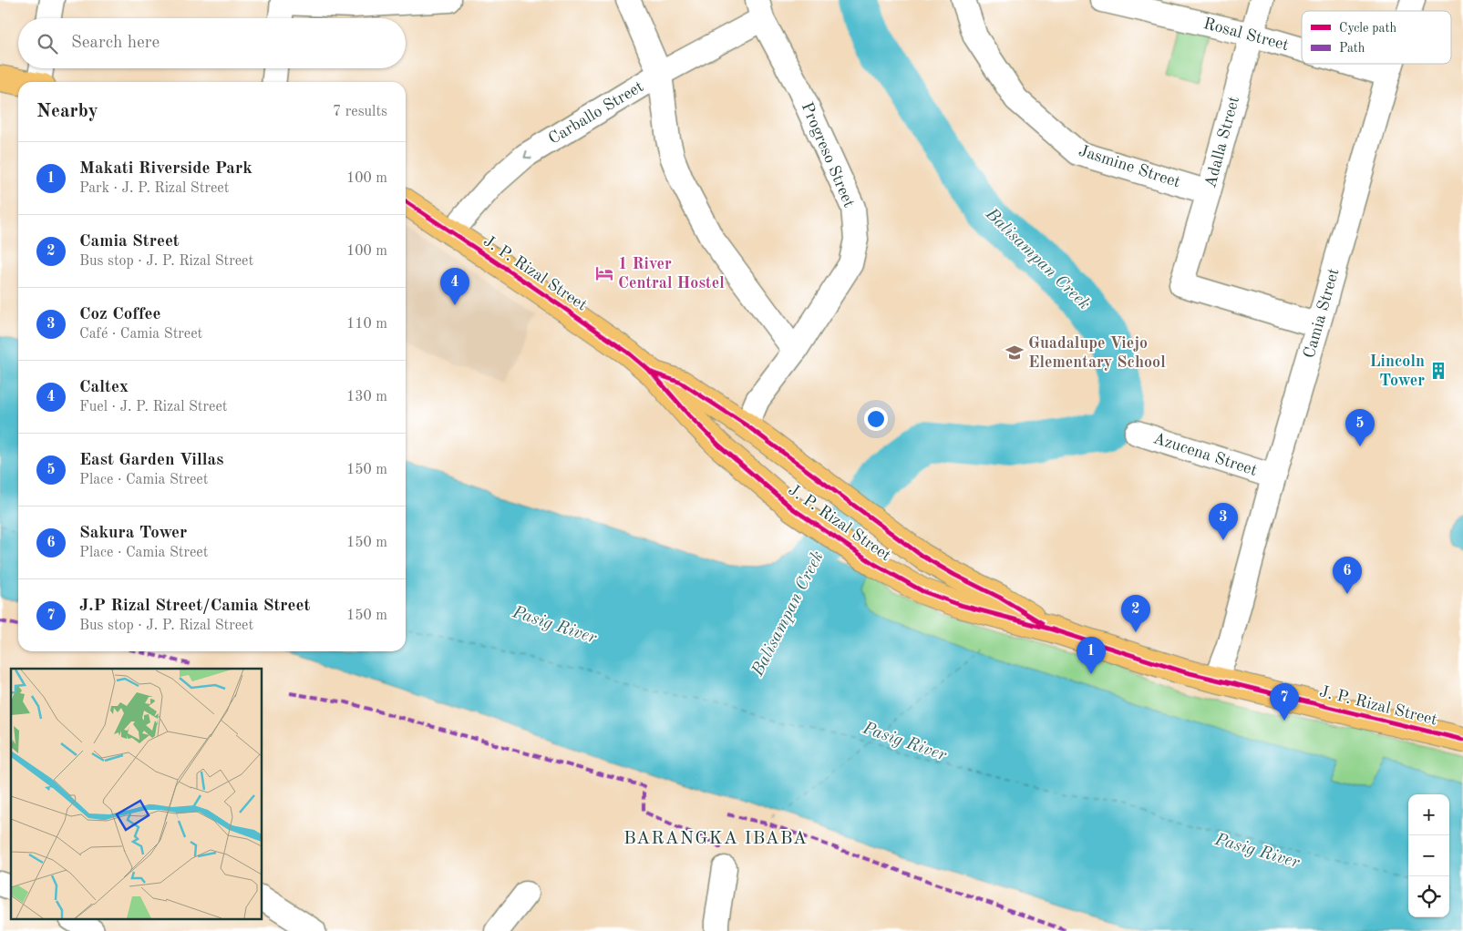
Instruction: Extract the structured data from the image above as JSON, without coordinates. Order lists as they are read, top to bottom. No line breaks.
{"streets":{"main road":["J. P. Rizal Street"],"street":["Rosal Street","Carballo Street","Adalla Street","Progreso Street","Jasmine Street","Camia Street","Azucena Street"]},"crossings":[["Rosal Street","Adalla Street"],["Rosal Street","Camia Street"],["Carballo Street","Progreso Street"],["Carballo Street","J. P. Rizal Street"],["Adalla Street","Jasmine Street"],["Adalla Street","Camia Street"],["Progreso Street","J. P. Rizal Street"],["J. P. Rizal Street","Camia Street"],["Camia Street","Azucena Street"]],"one_way":["Carballo Street"],"districts":["BARANGKA IBABA"],"water":["Balisampan Creek","Pasig River"],"places":{"hotel":["1 River Central Hostel"],"school or university":["Guadalupe Viejo Elementary School"],"building":["Lincoln Tower"]},"legend":["Cycle path","Path"],"page":{"search":"Search here","heading":["Nearby","7 results"],"list":[{"mark":"1","name":"Makati Riverside Park","note":"Park · J. P. Rizal Street","value":"100 m"},{"mark":"2","name":"Camia Street","note":"Bus stop · J. P. Rizal Street","value":"100 m"},{"mark":"3","name":"Coz Coffee","note":"Café · Camia Street","value":"110 m"},{"mark":"4","name":"Caltex","note":"Fuel · J. P. Rizal Street","value":"130 m"},{"mark":"5","name":"East Garden Villas","note":"Place · Camia Street","value":"150 m"},{"mark":"6","name":"Sakura Tower","note":"Place · Camia Street","value":"150 m"},{"mark":"7","name":"J.P Rizal Street/Camia Street","note":"Bus stop · J. P. Rizal Street","value":"150 m"}],"pins":["4","5","3","6","2","1","7"],"map_buttons":["+","−"]}}
